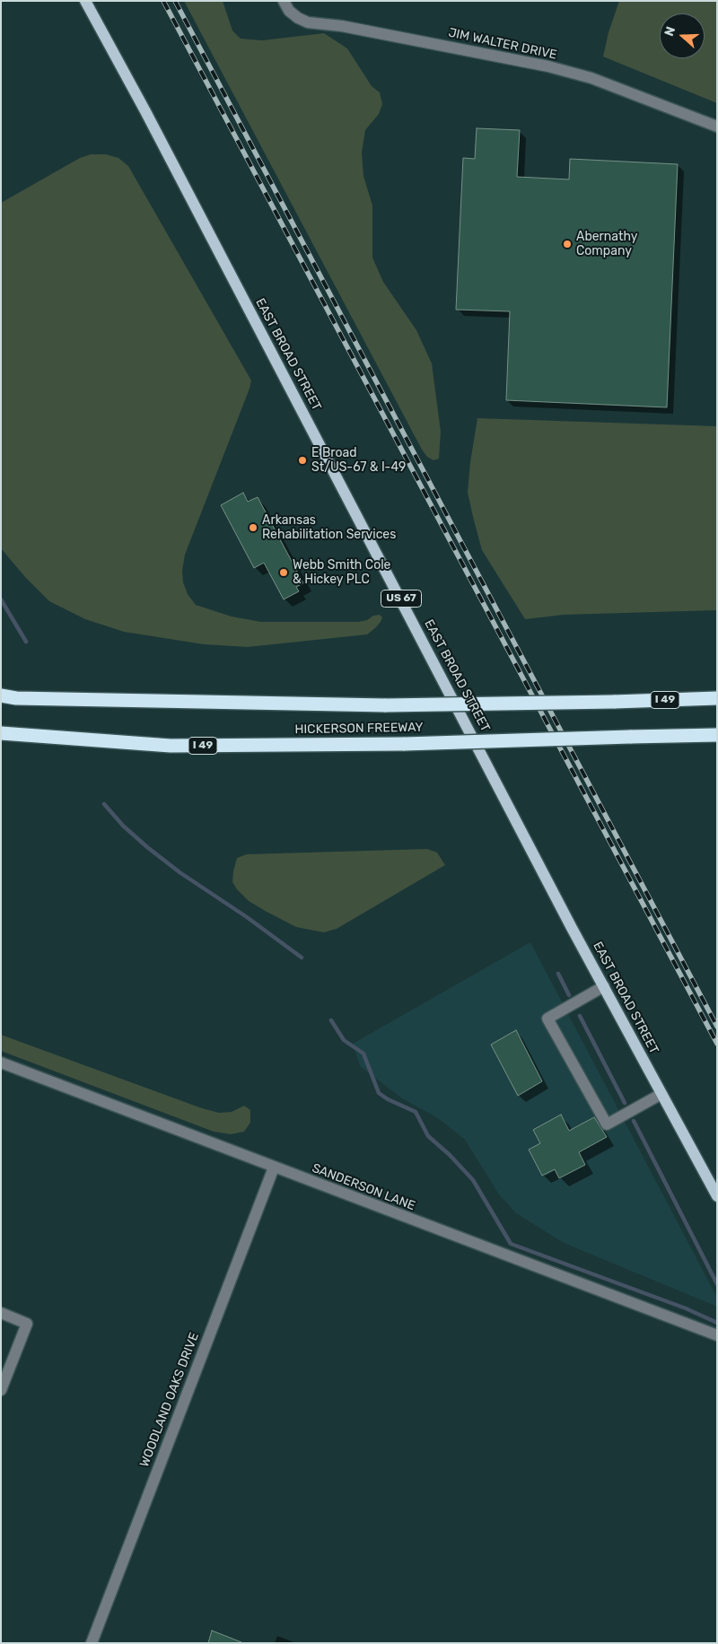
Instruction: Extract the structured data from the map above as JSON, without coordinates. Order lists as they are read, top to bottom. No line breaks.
{"streets":{"highway":["I 49","HICKERSON FREEWAY"],"main road":["EAST BROAD STREET","US 67"],"street":["JIM WALTER DRIVE","SANDERSON LANE","WOODLAND OAKS DRIVE"]},"crossings":[["SANDERSON LANE","WOODLAND OAKS DRIVE"]],"places":["Abernathy Company","E Broad St/US-67 & I-49","Arkansas Rehabilitation Services","Webb Smith Cole & Hickey PLC"],"north":"left"}
